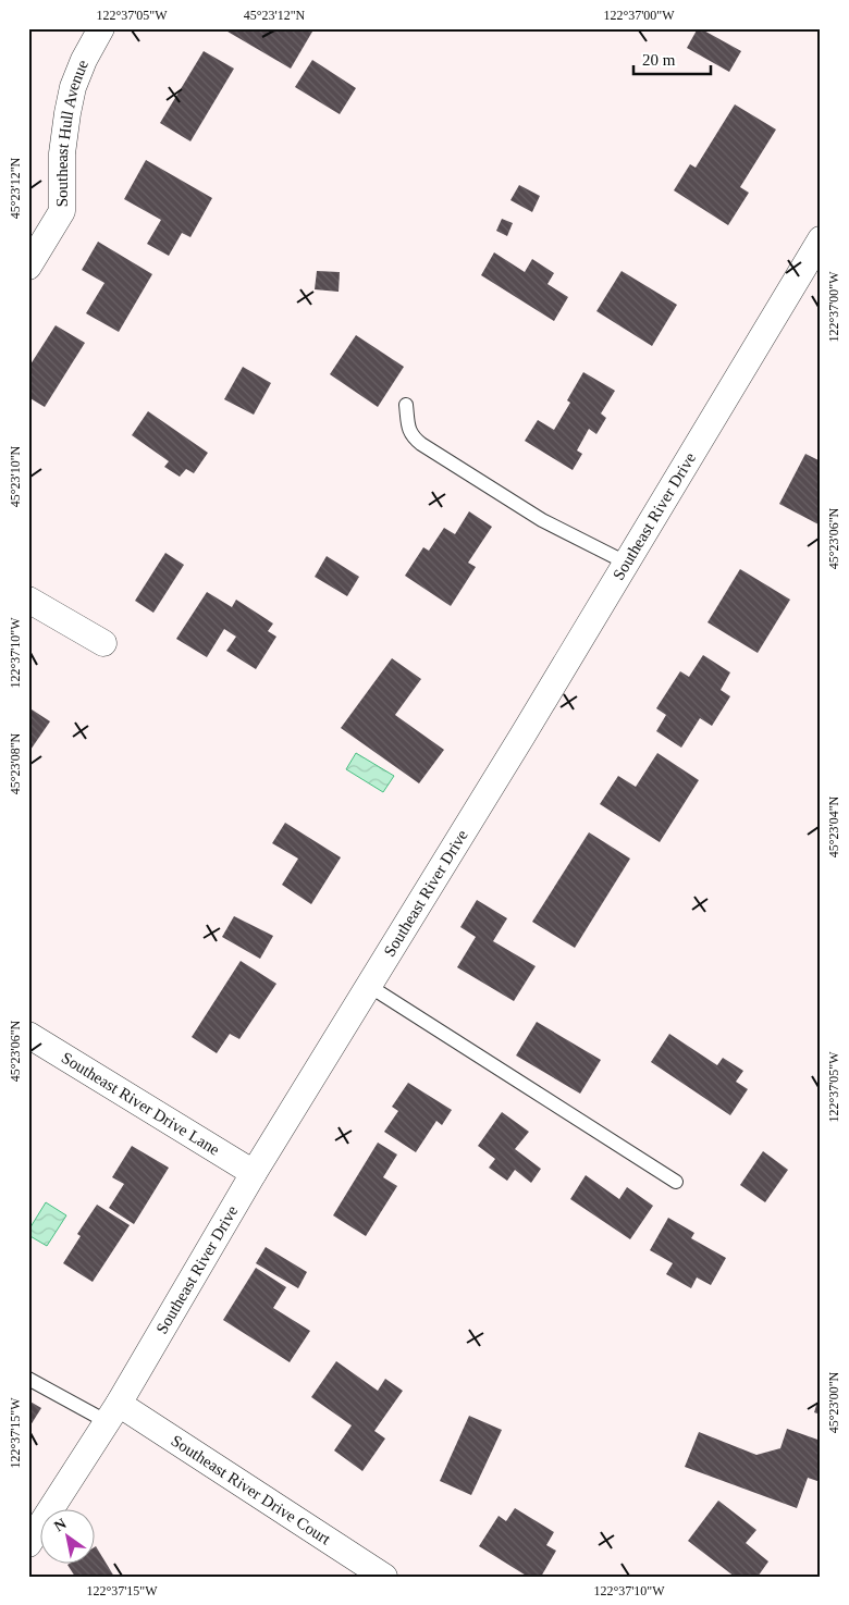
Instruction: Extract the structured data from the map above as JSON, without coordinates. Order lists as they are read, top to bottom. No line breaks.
{"streets":{"street":["Southeast Hull Avenue","Southeast River Drive","Southeast River Drive Lane","Southeast River Drive Court"]},"crossings":[["Southeast River Drive","Southeast River Drive Lane"],["Southeast River Drive","Southeast River Drive Court"]],"scale_bar":"20 m","north":"top left","coordinates":["122°37'05\"W","45°23'12\"N","122°37'00\"W","45°23'10\"N","45°23'06\"N","122°37'10\"W","45°23'08\"N","45°23'04\"N","45°23'00\"N","122°37'15\"W"]}
